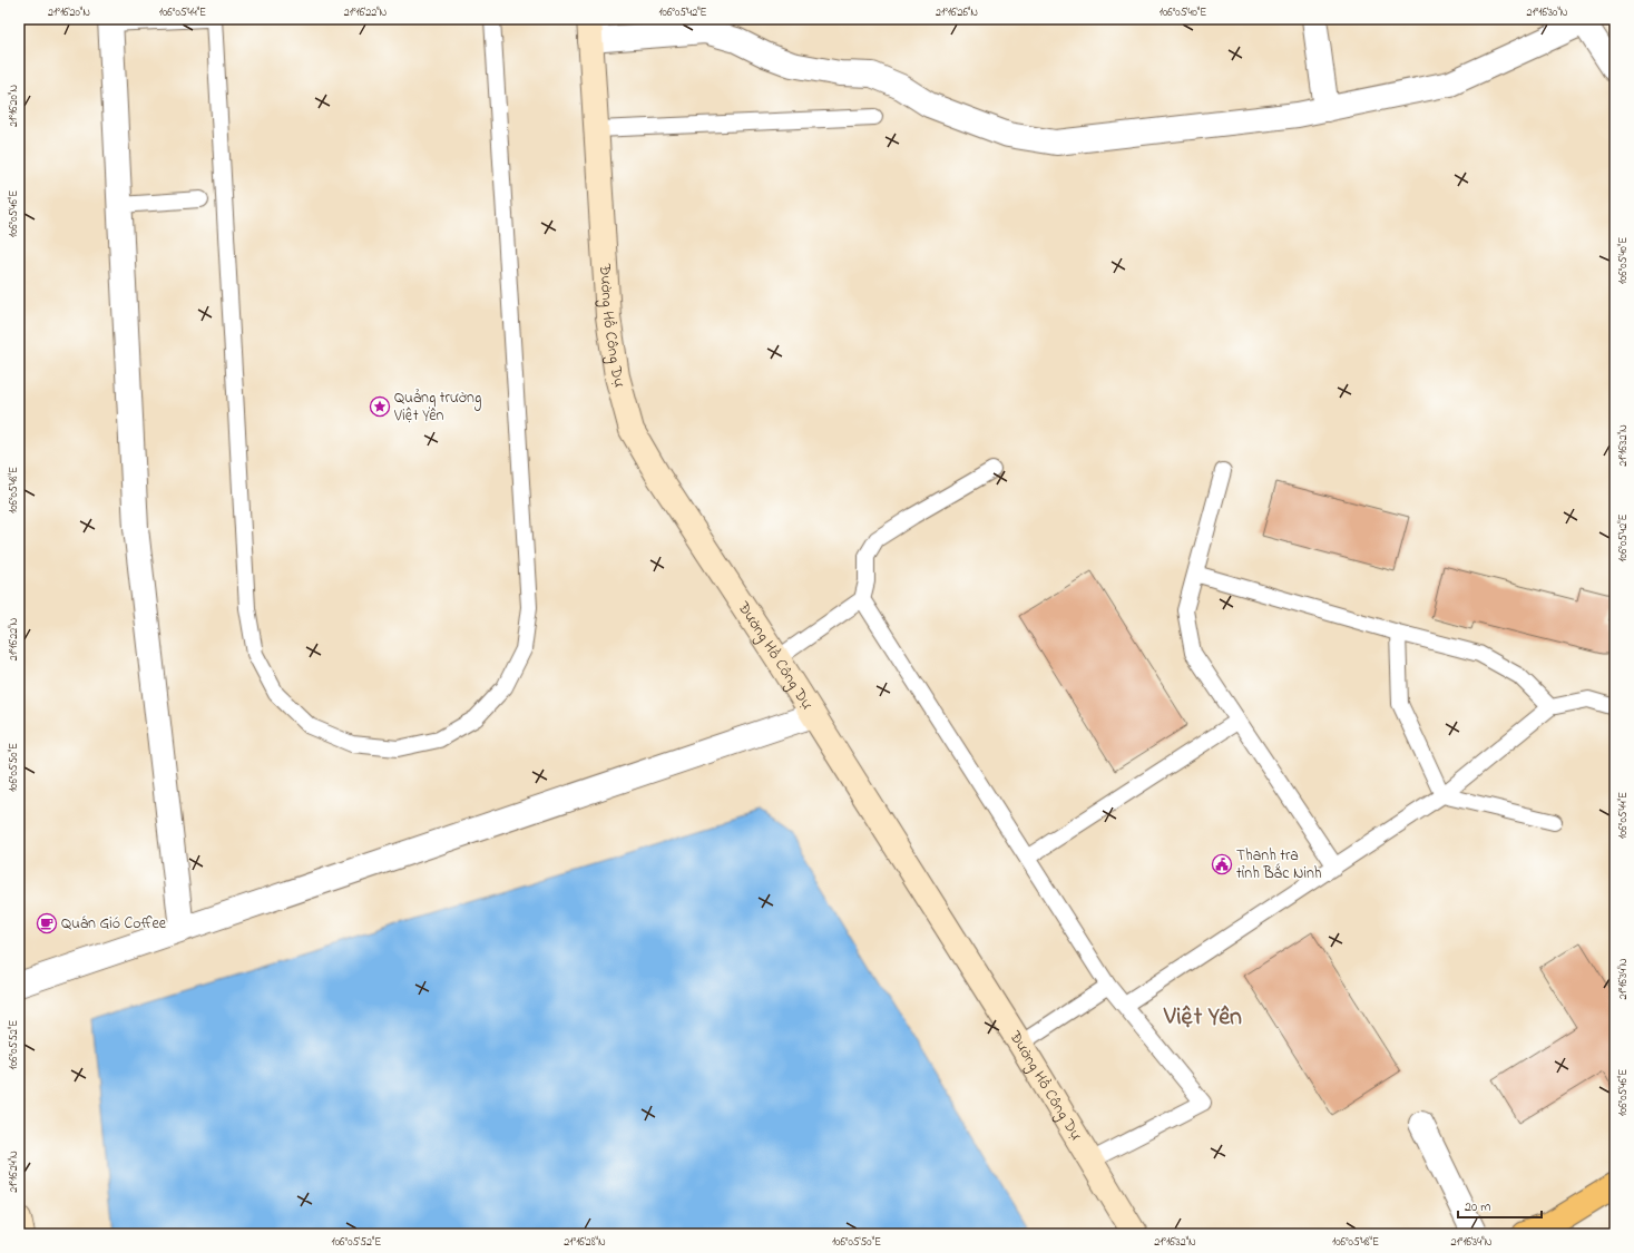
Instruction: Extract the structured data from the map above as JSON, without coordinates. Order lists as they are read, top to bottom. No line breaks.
{"streets":{"street":["Đường Hồ Công Dự"]},"districts":["Việt Yên"],"places":{"place":["Quảng trường Việt Yên"],"public building":["Thanh tra tỉnh Bắc Ninh"],"cafe":["Quán Gió Coffee"]},"scale_bar":"20 m","coordinates":["21°16'20\"N","106°05'44\"E","21°16'22\"N","106°05'42\"E","21°16'26\"N","106°05'40\"E","21°16'30\"N","106°05'46\"E","21°16'32\"N","106°05'48\"E","106°05'50\"E","21°16'34\"N","106°05'52\"E","21°16'24\"N","21°16'28\"N"]}
